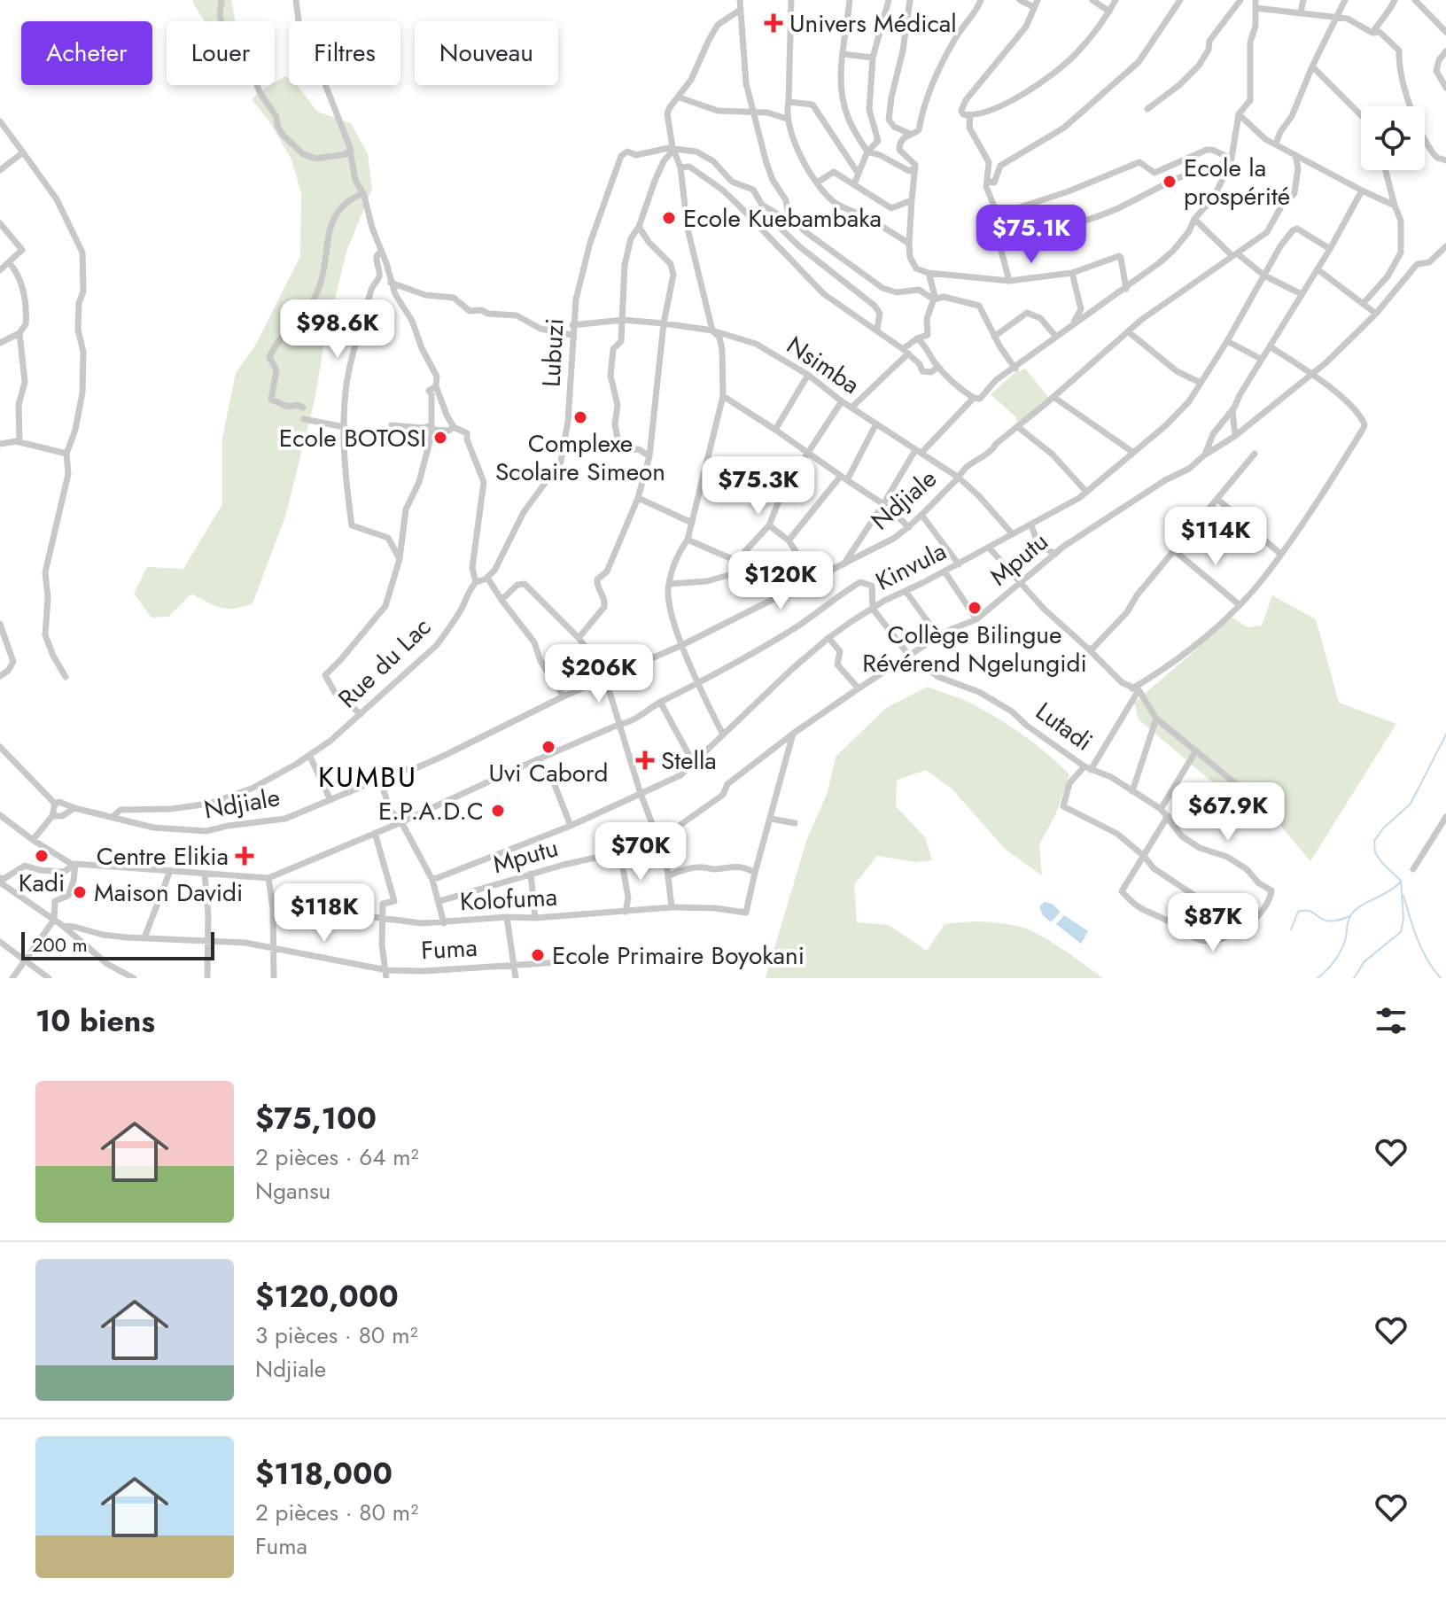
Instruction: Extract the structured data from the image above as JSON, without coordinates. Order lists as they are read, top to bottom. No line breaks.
{"streets":{"street":["Lubuzi","Nsimba","Ndjiale","Mputu","Kinvula","Rue du Lac","Lutadi","Kolofuma","Fuma"]},"crossings":[["Lubuzi","Nsimba"],["Nsimba","Ndjiale"],["Nsimba","Kinvula"],["Ndjiale","Rue du Lac"],["Mputu","Kinvula"],["Mputu","Lutadi"],["Kinvula","Lutadi"]],"districts":["KUMBU"],"places":{"health":["Univers Médical","Stella","Centre Elikia"],"other":["Ecole la prospérité","Ecole Kuebambaka","Complexe Scolaire Simeon","Ecole BOTOSI","Collège Bilingue Révérend Ngelungidi","Uvi Cabord","E.P.A.D.C","Kadi","Maison Davidi","Ecole Primaire Boyokani"]},"scale_bar":"200 m","page":{"chip":["Acheter","Louer","Filtres","Nouveau"],"price":["$75.1K","$98.6K","$75.3K","$114K","$120K","$206K","$67.9K","$70K","$118K","$87K"],"scale":"200 m","heading":"10 biens","list":[{"name":"$75,100","note":"2 pièces · 64 m² · Ngansu"},{"name":"$120,000","note":"3 pièces · 80 m² · Ndjiale"},{"name":"$118,000","note":"2 pièces · 80 m² · Fuma"}]}}
